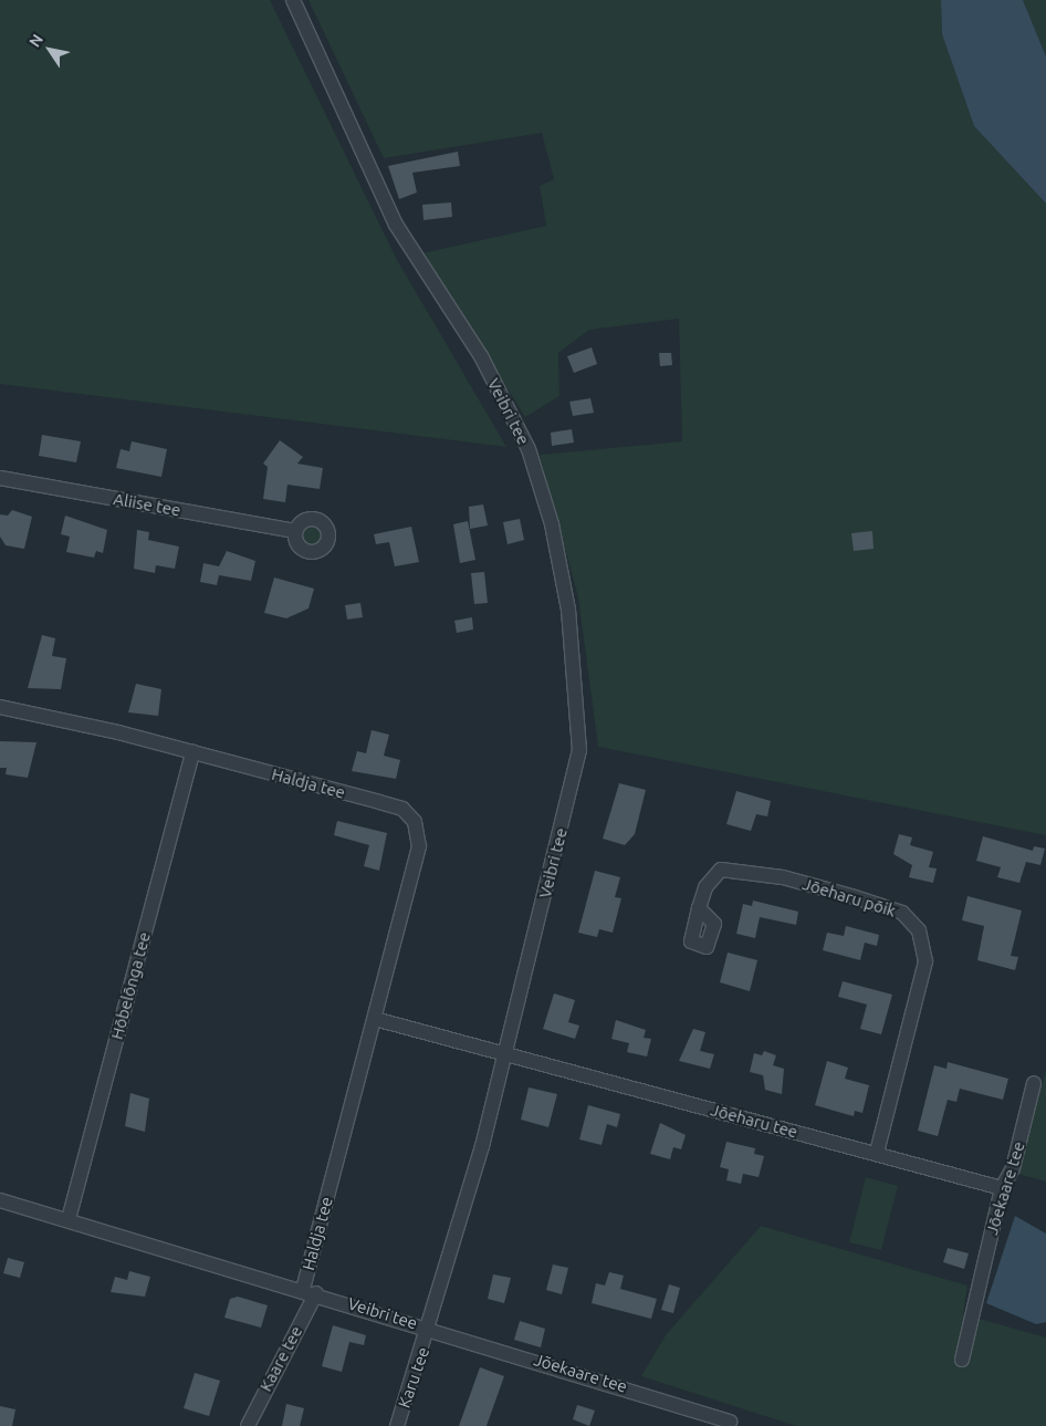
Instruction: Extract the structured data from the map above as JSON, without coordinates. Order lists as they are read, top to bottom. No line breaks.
{"streets":{"street":["Veibri tee","Aliise tee","Haldja tee","Jõeharu põik","Hõbelõnga tee","Jõeharu tee","Jõekaare tee","Kaare tee","Karu tee"]},"crossings":[["Veibri tee","Haldja tee"],["Veibri tee","Hõbelõnga tee"],["Veibri tee","Jõeharu tee"],["Veibri tee","Jõekaare tee"],["Veibri tee","Kaare tee"],["Veibri tee","Karu tee"],["Haldja tee","Hõbelõnga tee"],["Haldja tee","Kaare tee"],["Jõeharu põik","Jõeharu tee"],["Jõeharu tee","Jõekaare tee"],["Jõekaare tee","Karu tee"]],"north":"top left"}
